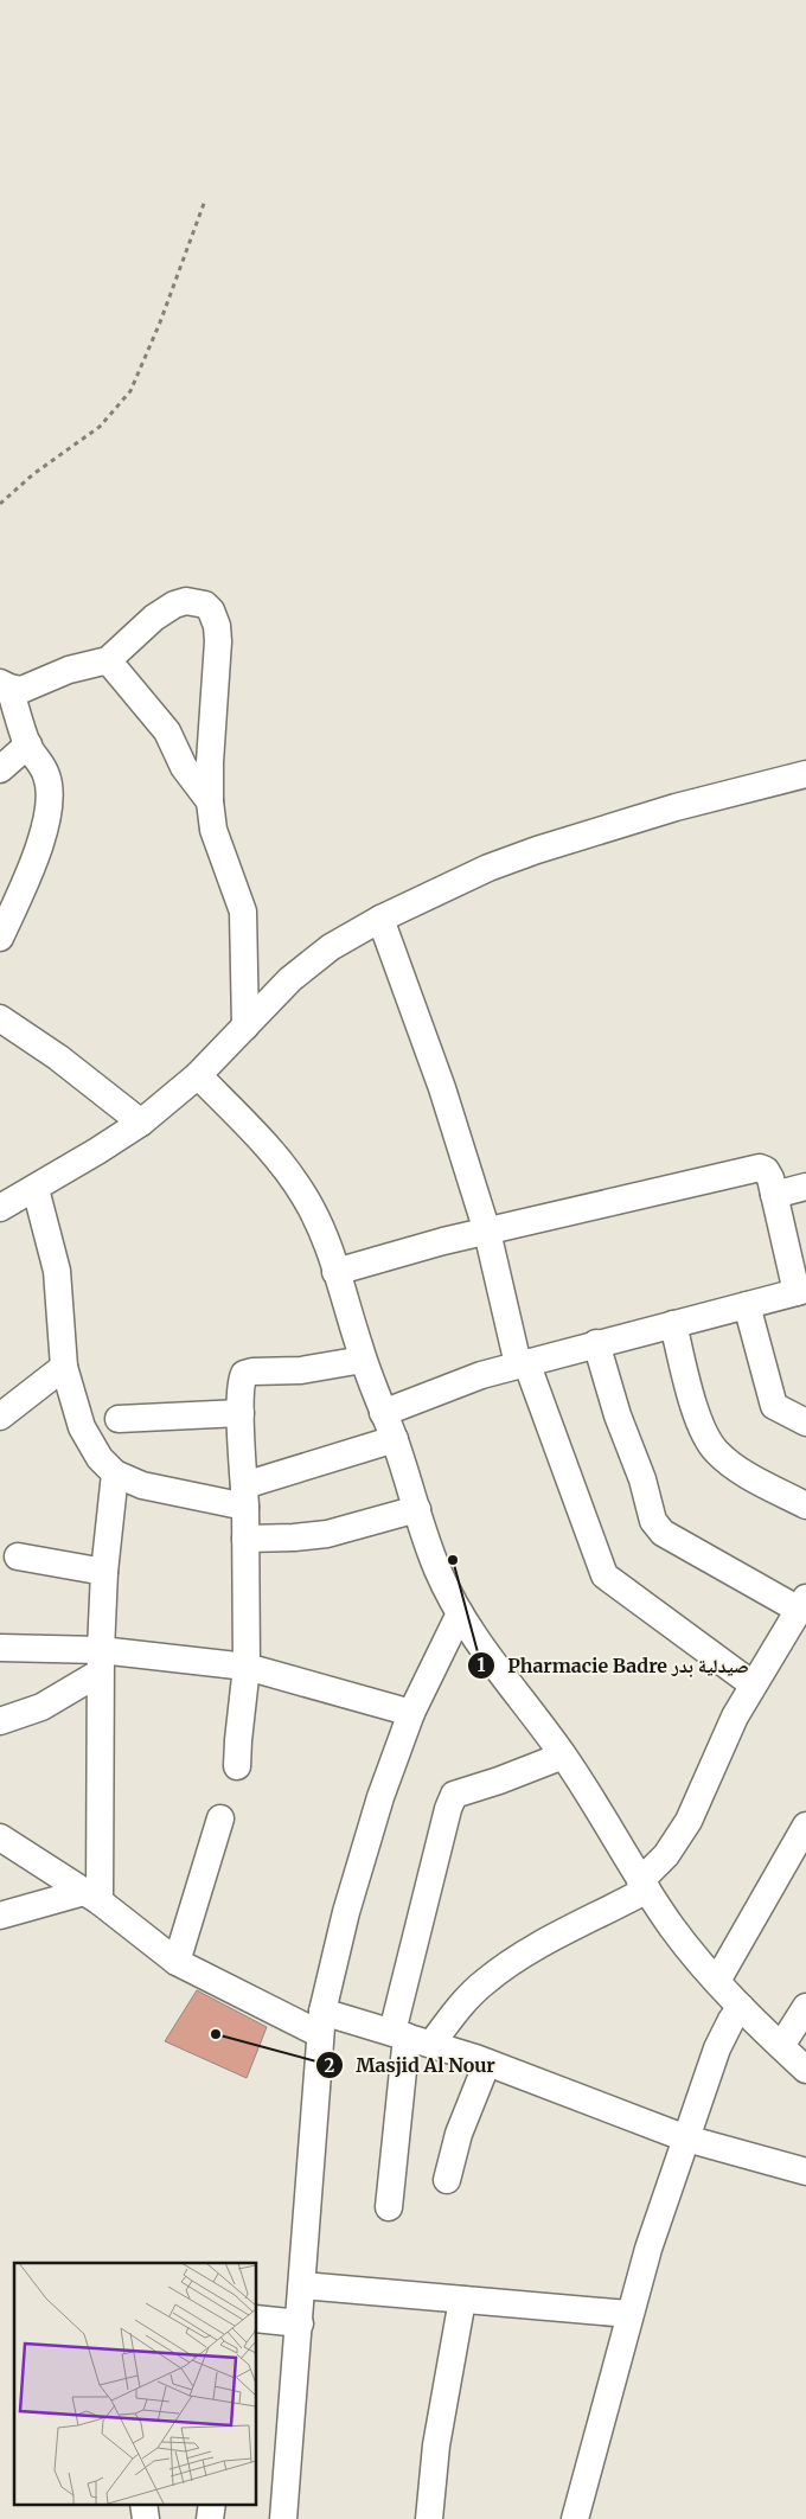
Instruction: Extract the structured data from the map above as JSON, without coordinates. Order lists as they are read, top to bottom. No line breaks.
{"places":["Pharmacie Badre صيدلية بدر","Masjid Al Nour"]}
